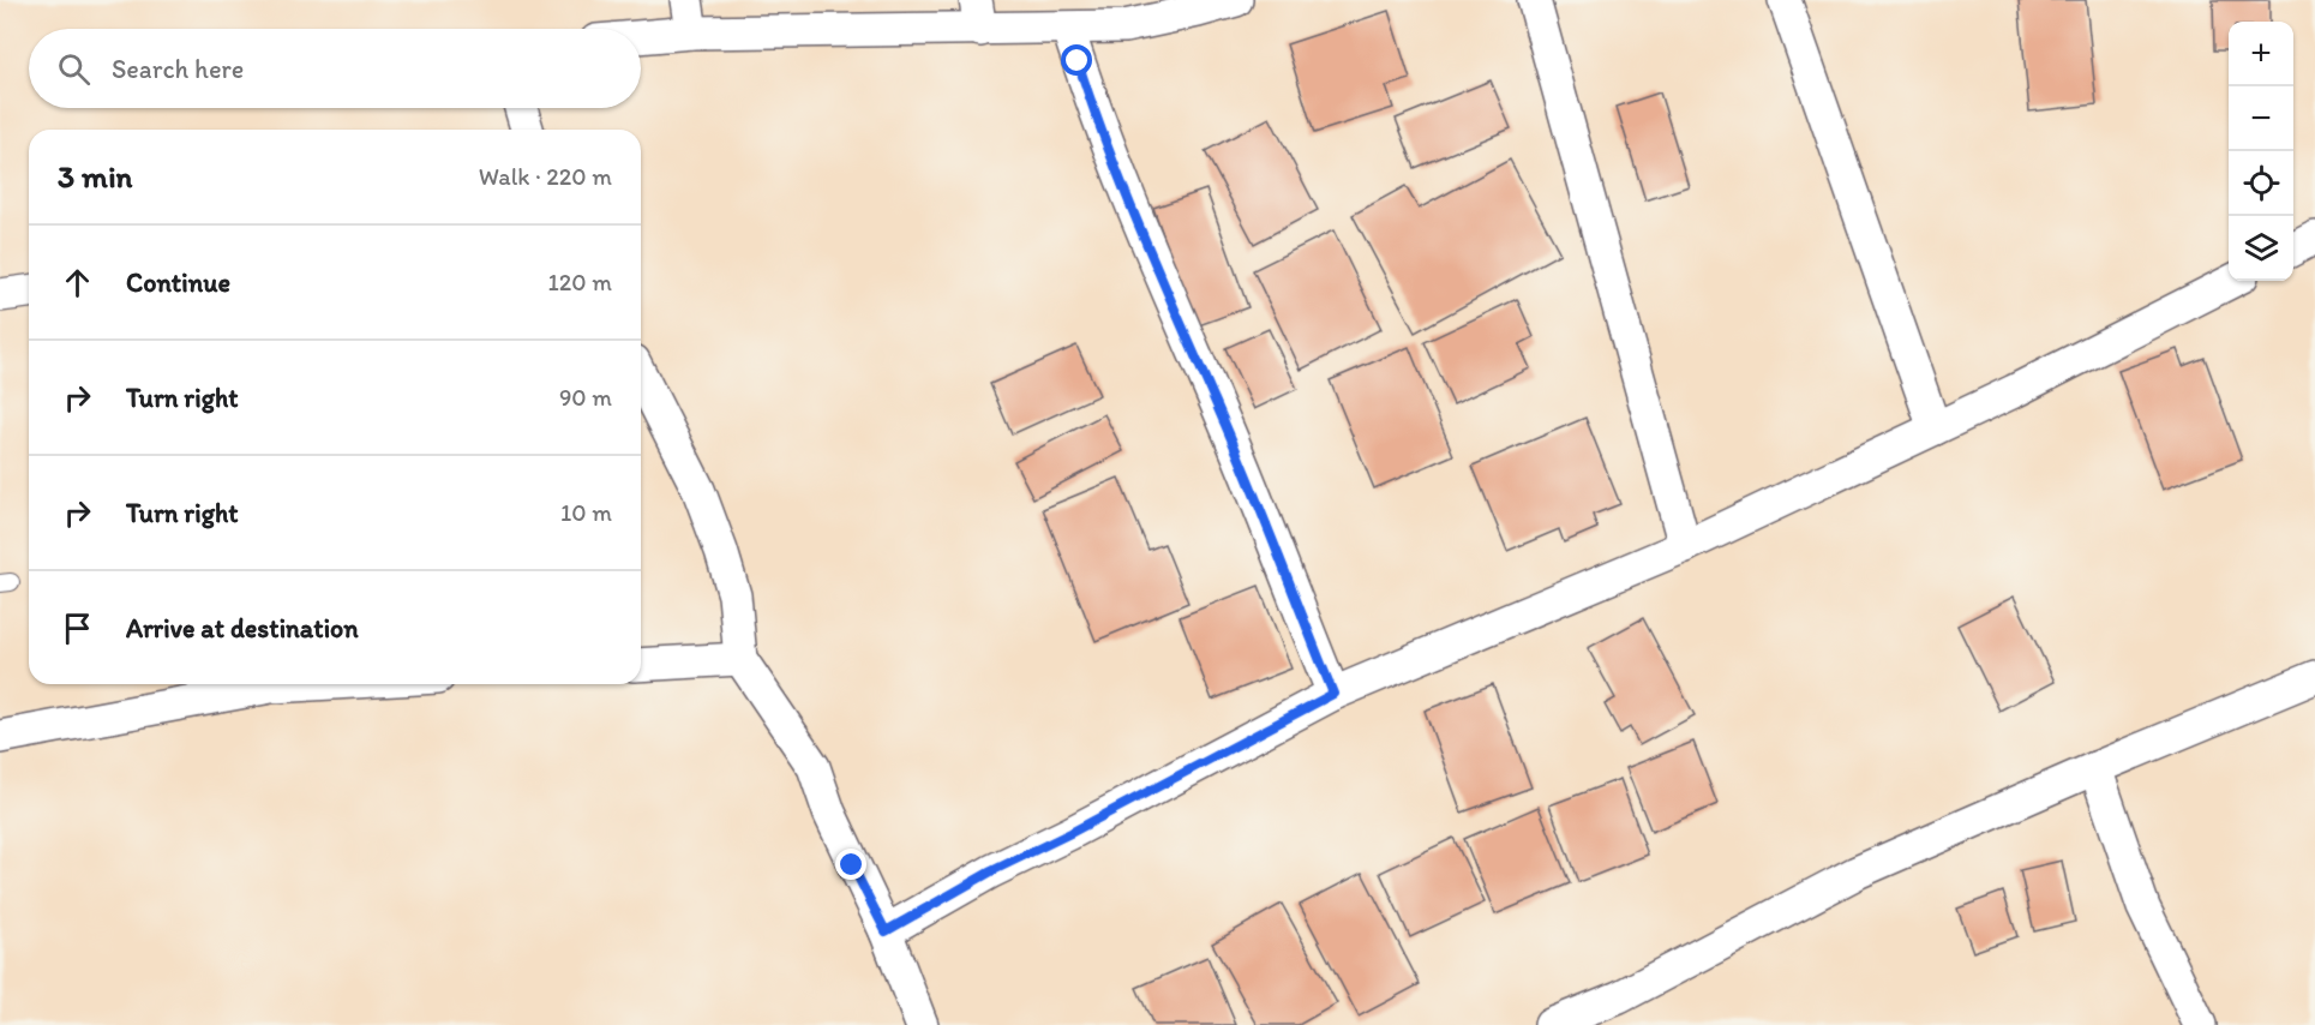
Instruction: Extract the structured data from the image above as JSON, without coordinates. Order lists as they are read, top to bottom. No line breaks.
{"page":{"map_buttons":["+","−"],"search":"Search here","heading":["3 min","Walk · 220 m"],"list":[["Continue","120 m"],["Turn right","90 m"],["Turn right","10 m"],"Arrive at destination"]}}
